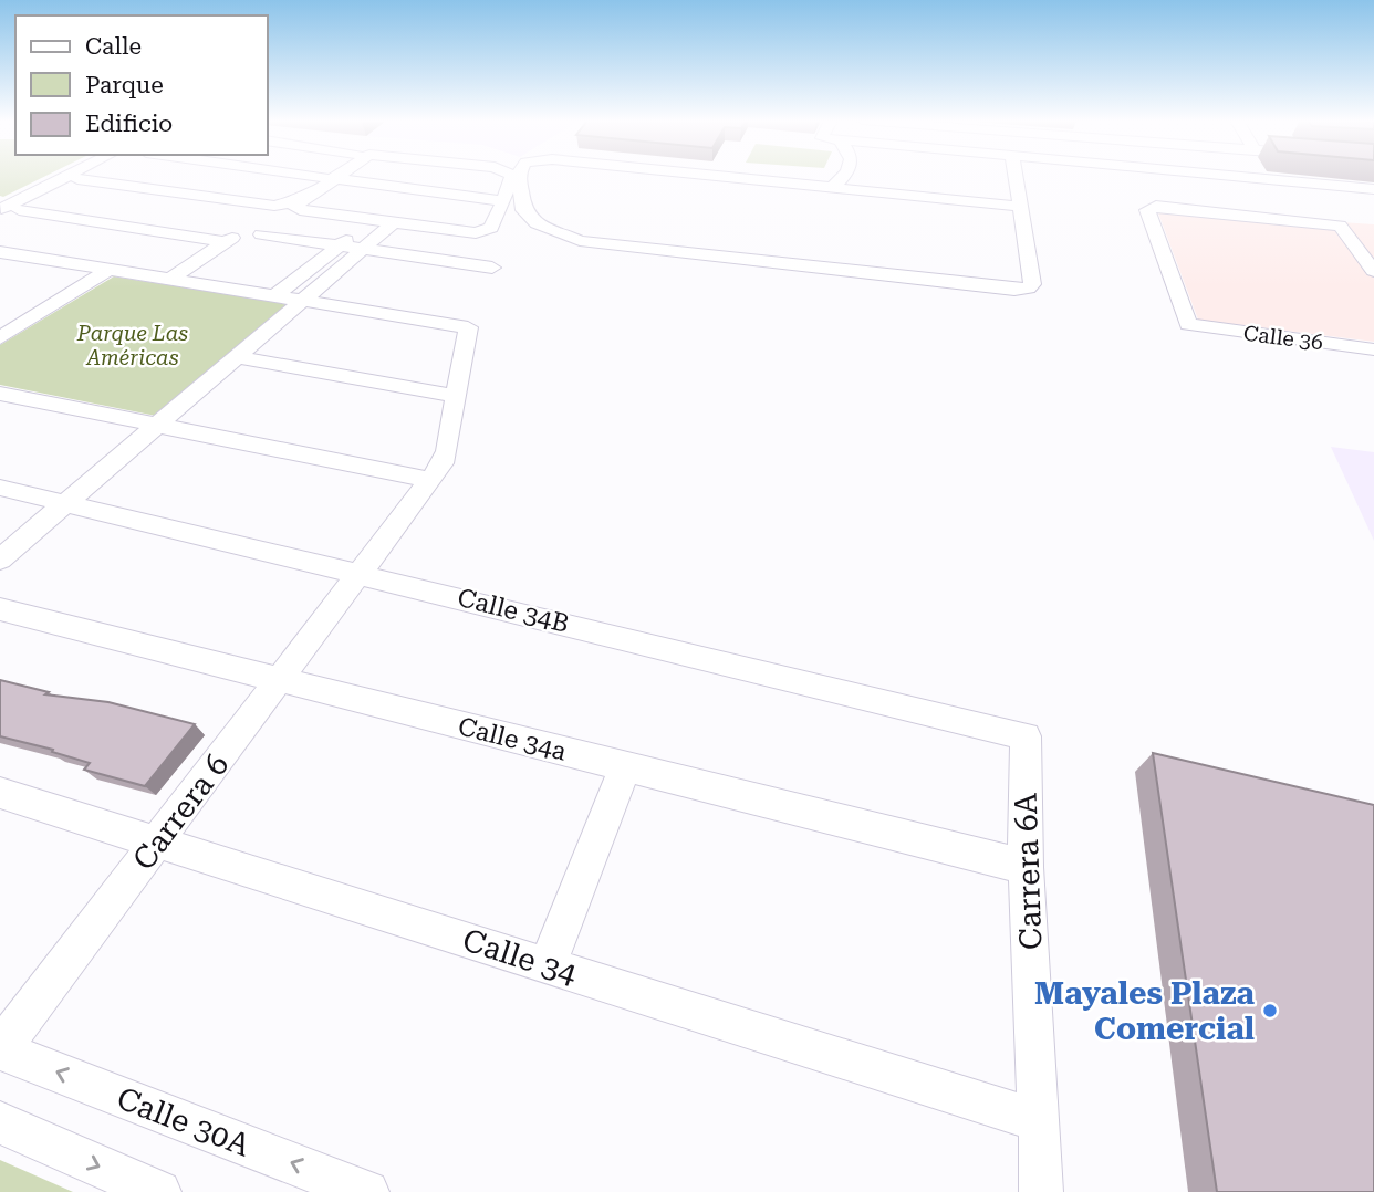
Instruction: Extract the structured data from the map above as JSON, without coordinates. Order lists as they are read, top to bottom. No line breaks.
{"streets":{"street":["Calle 36","Calle 34B","Calle 34a","Carrera 6","Carrera 6A","Calle 34","Calle 30A"]},"crossings":[["Calle 34B","Carrera 6"],["Calle 34B","Carrera 6A"],["Calle 34a","Carrera 6"],["Calle 34a","Carrera 6A"],["Carrera 6","Calle 34"],["Carrera 6","Calle 30A"],["Carrera 6A","Calle 34"]],"parks":["Parque Las Américas"],"places":["Mayales Plaza Comercial"],"legend":["Calle","Parque","Edificio"]}
